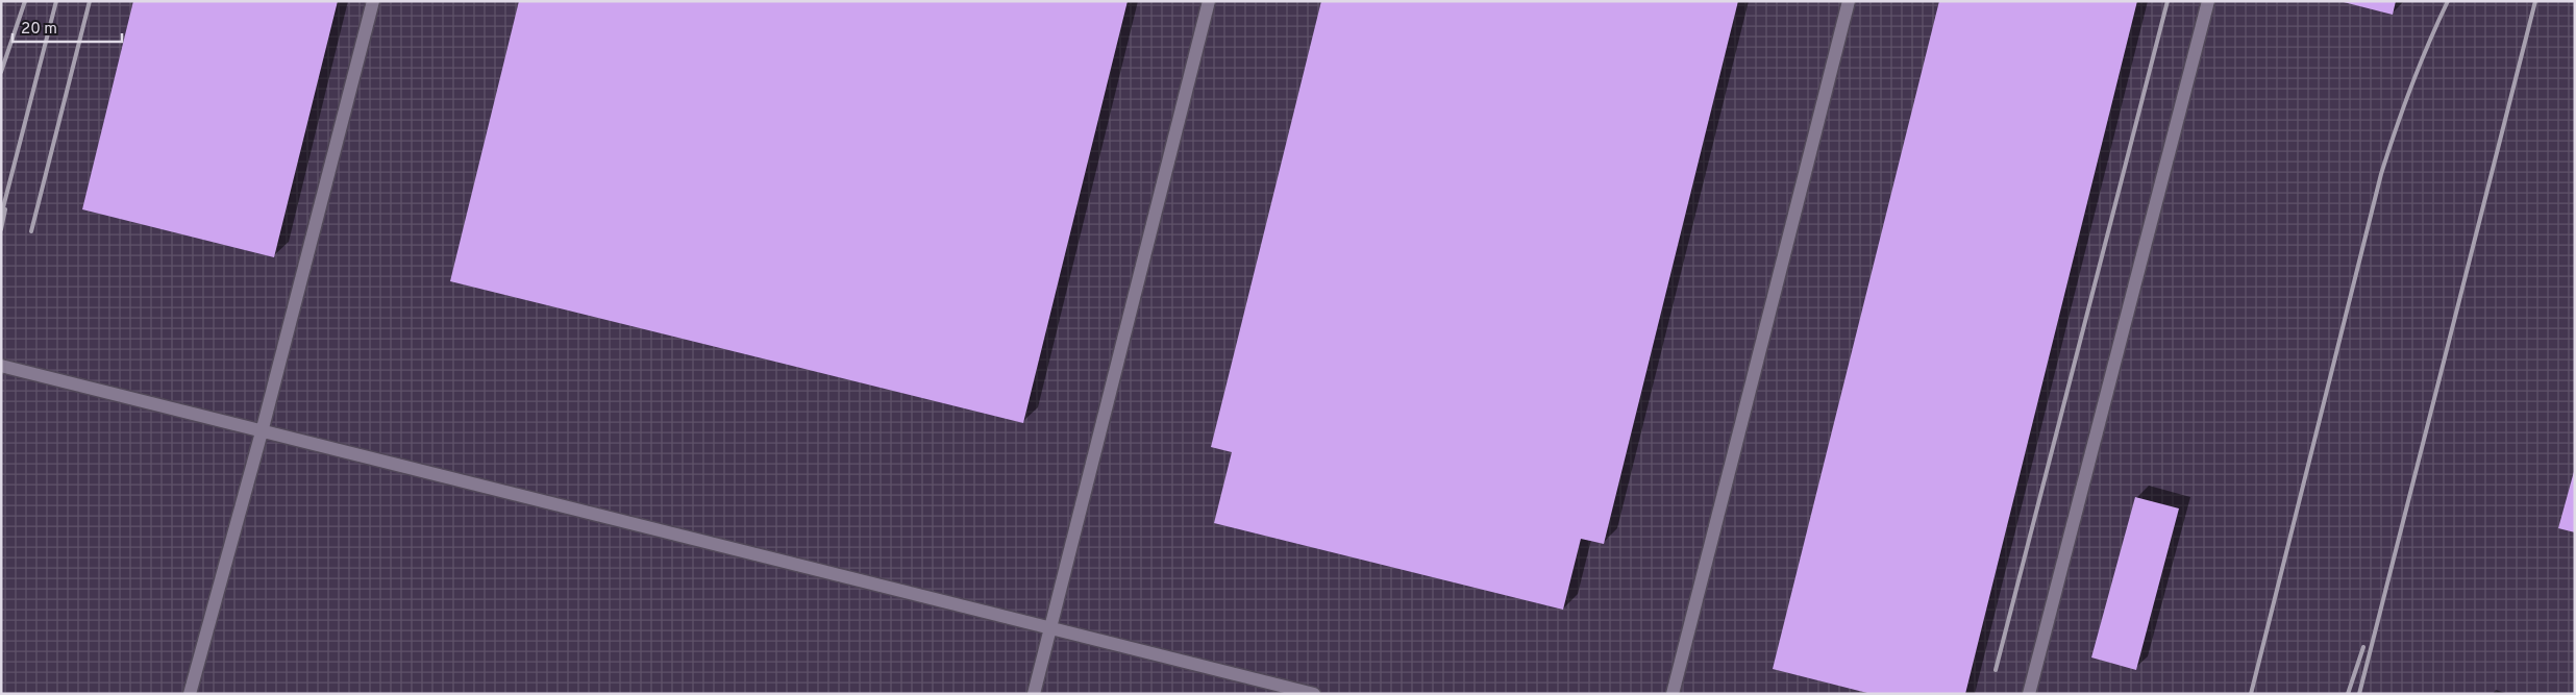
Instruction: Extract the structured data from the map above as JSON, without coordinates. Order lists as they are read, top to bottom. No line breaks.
{"scale_bar":"20 m"}
